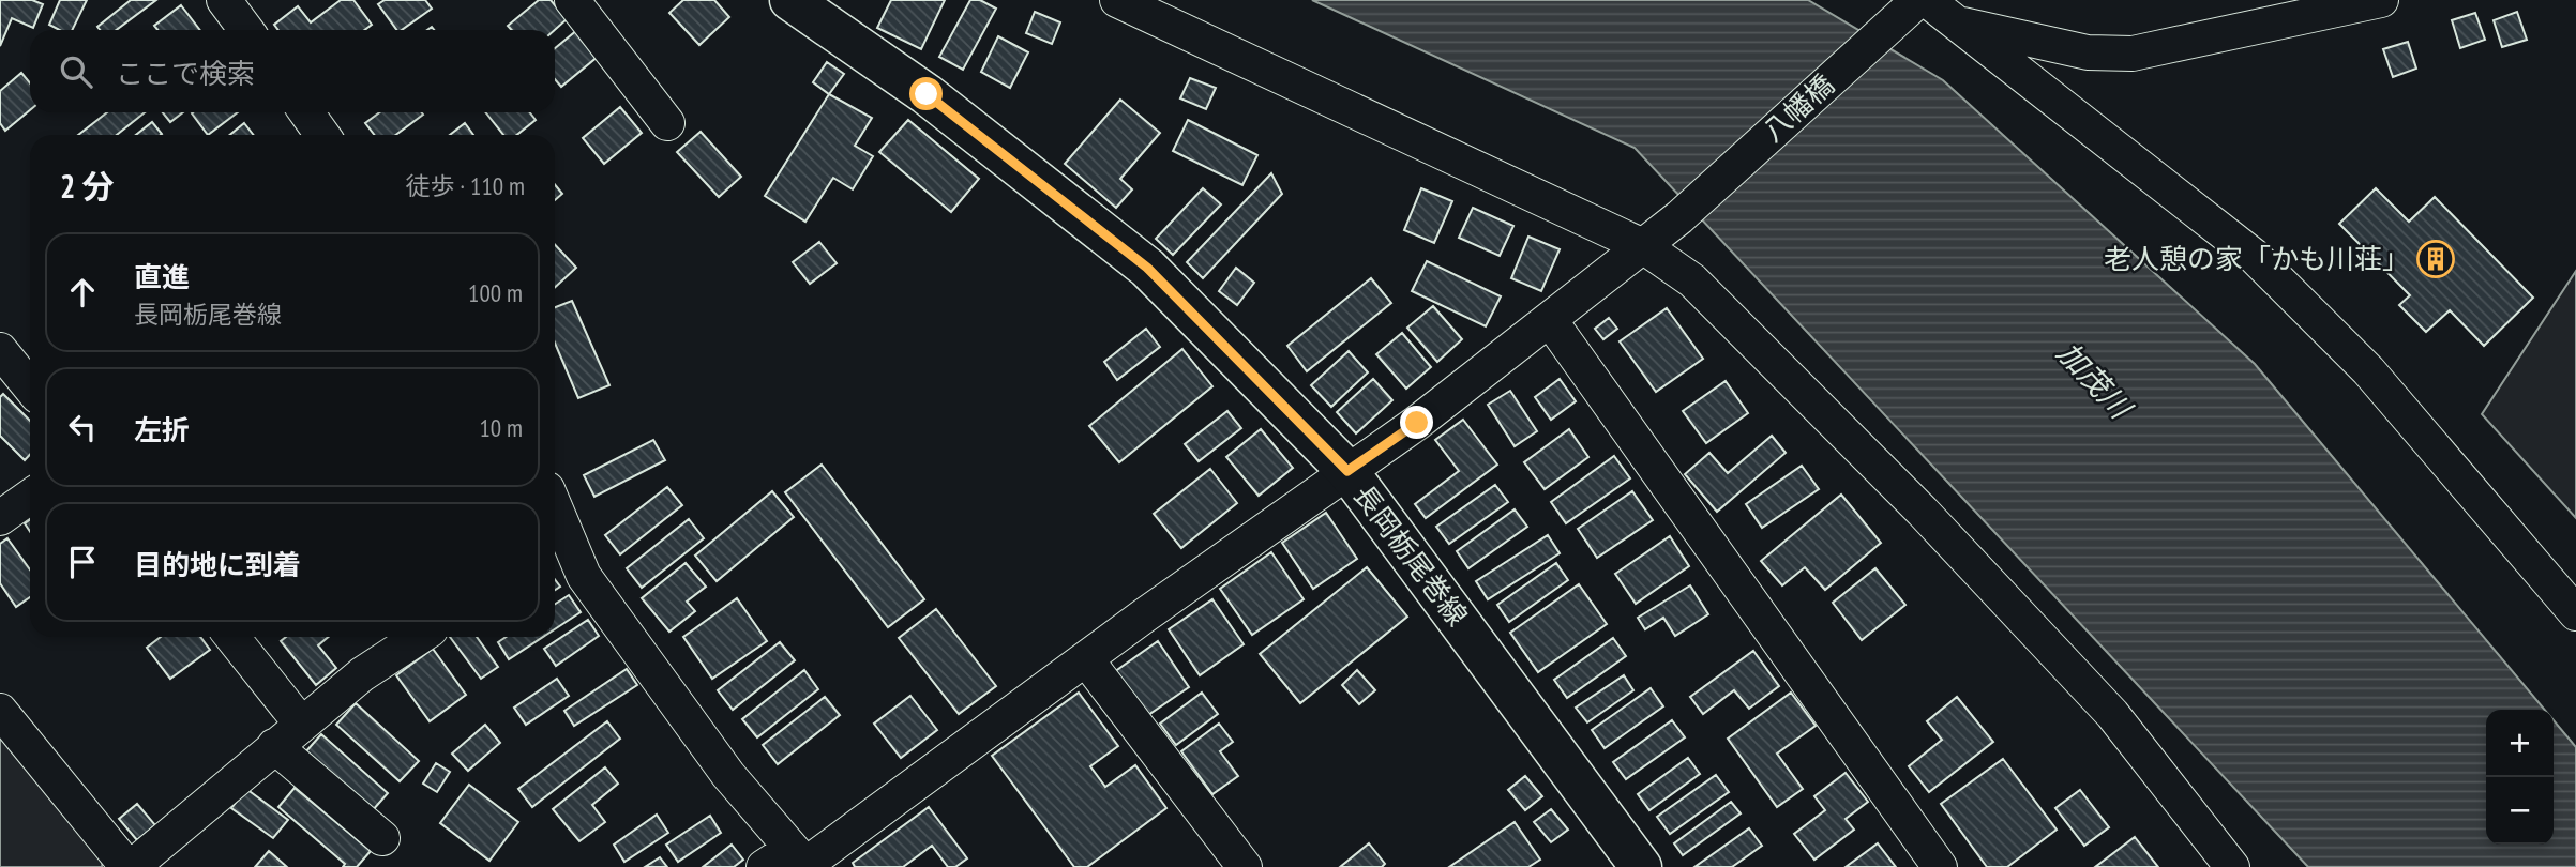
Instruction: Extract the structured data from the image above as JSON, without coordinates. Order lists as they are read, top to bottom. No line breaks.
{"streets":{"main road":["長岡栃尾巻線"],"street":["八幡橋"]},"crossings":[["八幡橋","長岡栃尾巻線"]],"water":["加茂川"],"places":{"building":["老人憩の家「かも川荘」"]},"page":{"search":"ここで検索","heading":["2 分","徒歩 · 110 m"],"list":[["直進","長岡栃尾巻線","100 m"],["左折","10 m"],"目的地に到着"],"map_buttons":["+","−"]}}
